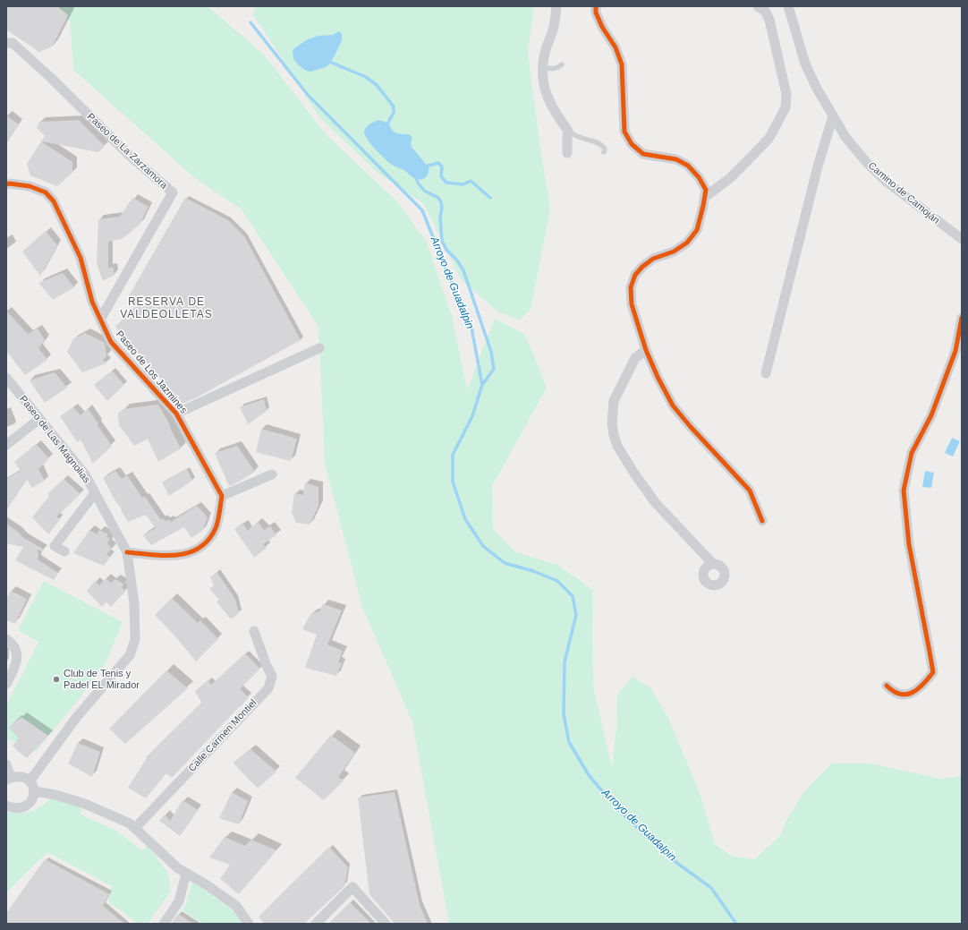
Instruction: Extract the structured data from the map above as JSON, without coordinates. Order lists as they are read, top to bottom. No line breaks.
{"streets":{"street":["Paseo de La Zarzamora","Camino de Camoján","Paseo de Los Jazmines","Paseo de Las Magnolias","Calle Carmen Montiel"]},"crossings":[["Paseo de La Zarzamora","Paseo de Los Jazmines"]],"districts":["RESERVA DE VALDEOLLETAS"],"water":["Arroyo de Guadalpin"],"places":["Club de Tenis y Padel EL Mirador"]}
